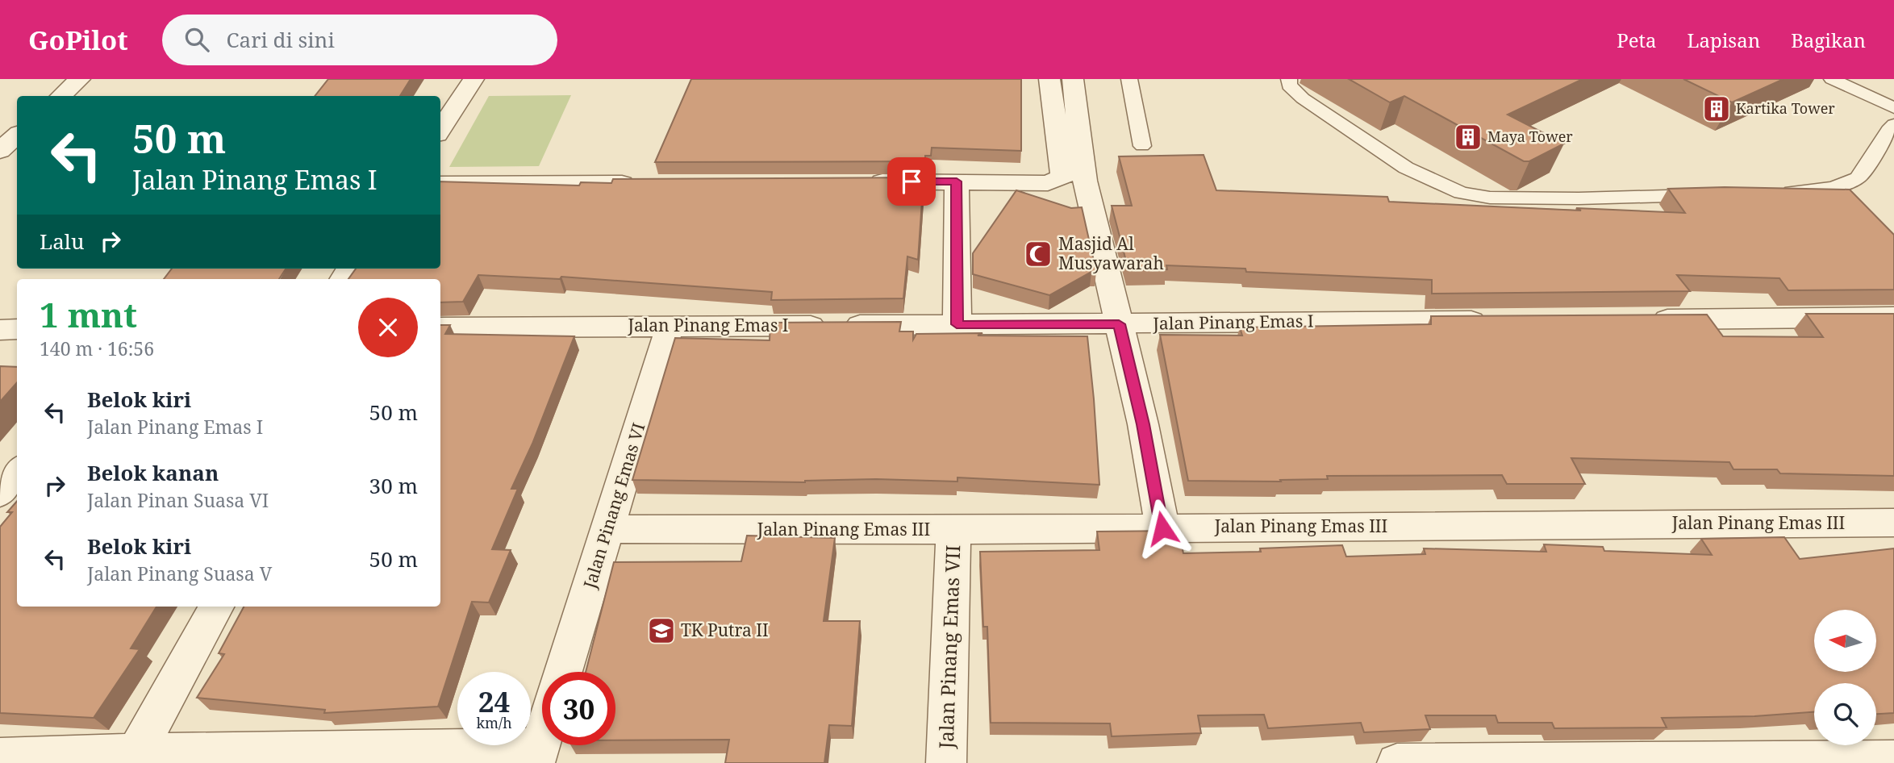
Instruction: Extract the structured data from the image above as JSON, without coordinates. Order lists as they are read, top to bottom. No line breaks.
{"streets":{"street":["Jalan Pinang Emas I","Jalan Pinang Emas VI","Jalan Pinang Emas III","Jalan Pinang Emas VII"]},"crossings":[["Jalan Pinang Emas I","Jalan Pinang Emas VI"],["Jalan Pinang Emas VI","Jalan Pinang Emas III"],["Jalan Pinang Emas III","Jalan Pinang Emas VII"]],"places":{"building":["Kartika Tower","Maya Tower"],"mosque":["Masjid Al Musyawarah"],"school or university":["TK Putra II"]},"north":"left","page":{"header":"GoPilot","search":"Cari di sini","nav":["Peta","Lapisan","Bagikan"],"turn":["50 m","Jalan Pinang Emas I"],"then":"Lalu","heading":["1 mnt","140 m · 16:56"],"list":[{"name":"Belok kiri","note":"Jalan Pinang Emas I","value":"50 m"},{"name":"Belok kanan","note":"Jalan Pinan Suasa VI","value":"30 m"},{"name":"Belok kiri","note":"Jalan Pinang Suasa V","value":"50 m"}],"speed":"24 km/h","limit":"30"}}
